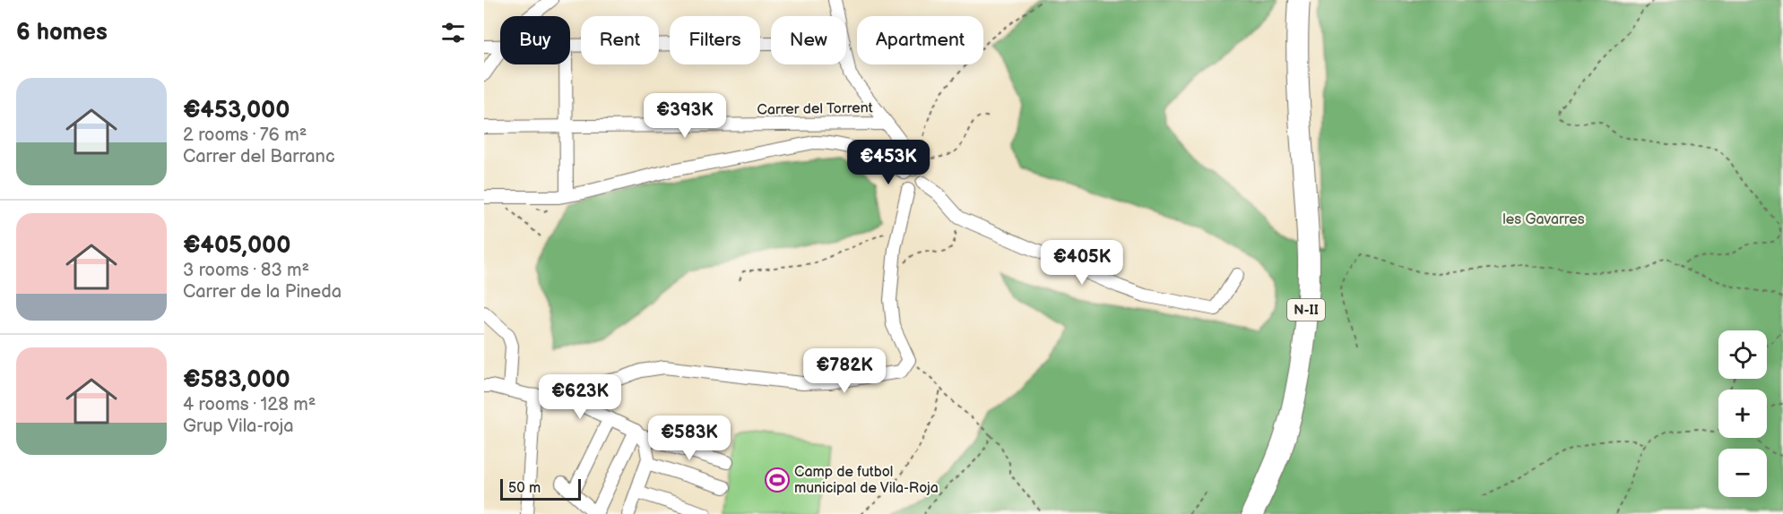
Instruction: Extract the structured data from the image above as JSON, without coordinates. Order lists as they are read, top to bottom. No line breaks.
{"streets":{"highway":["N-II"],"street":["Carrer del Torrent"]},"parks":["les Gavarres"],"places":{"sports":["Camp de futbol municipal de Vila-Roja"]},"scale_bar":"50 m","page":{"heading":"6 homes","chip":["Buy","Rent","Filters","New","Apartment"],"list":[{"name":"€453,000","note":"2 rooms · 76 m² · Carrer del Barranc"},{"name":"€405,000","note":"3 rooms · 83 m² · Carrer de la Pineda"},{"name":"€583,000","note":"4 rooms · 128 m² · Grup Vila-roja"}],"price":["€393K","€453K","€405K","€782K","€623K","€583K"],"map_buttons":["+","−"],"scale":"50 m"}}
